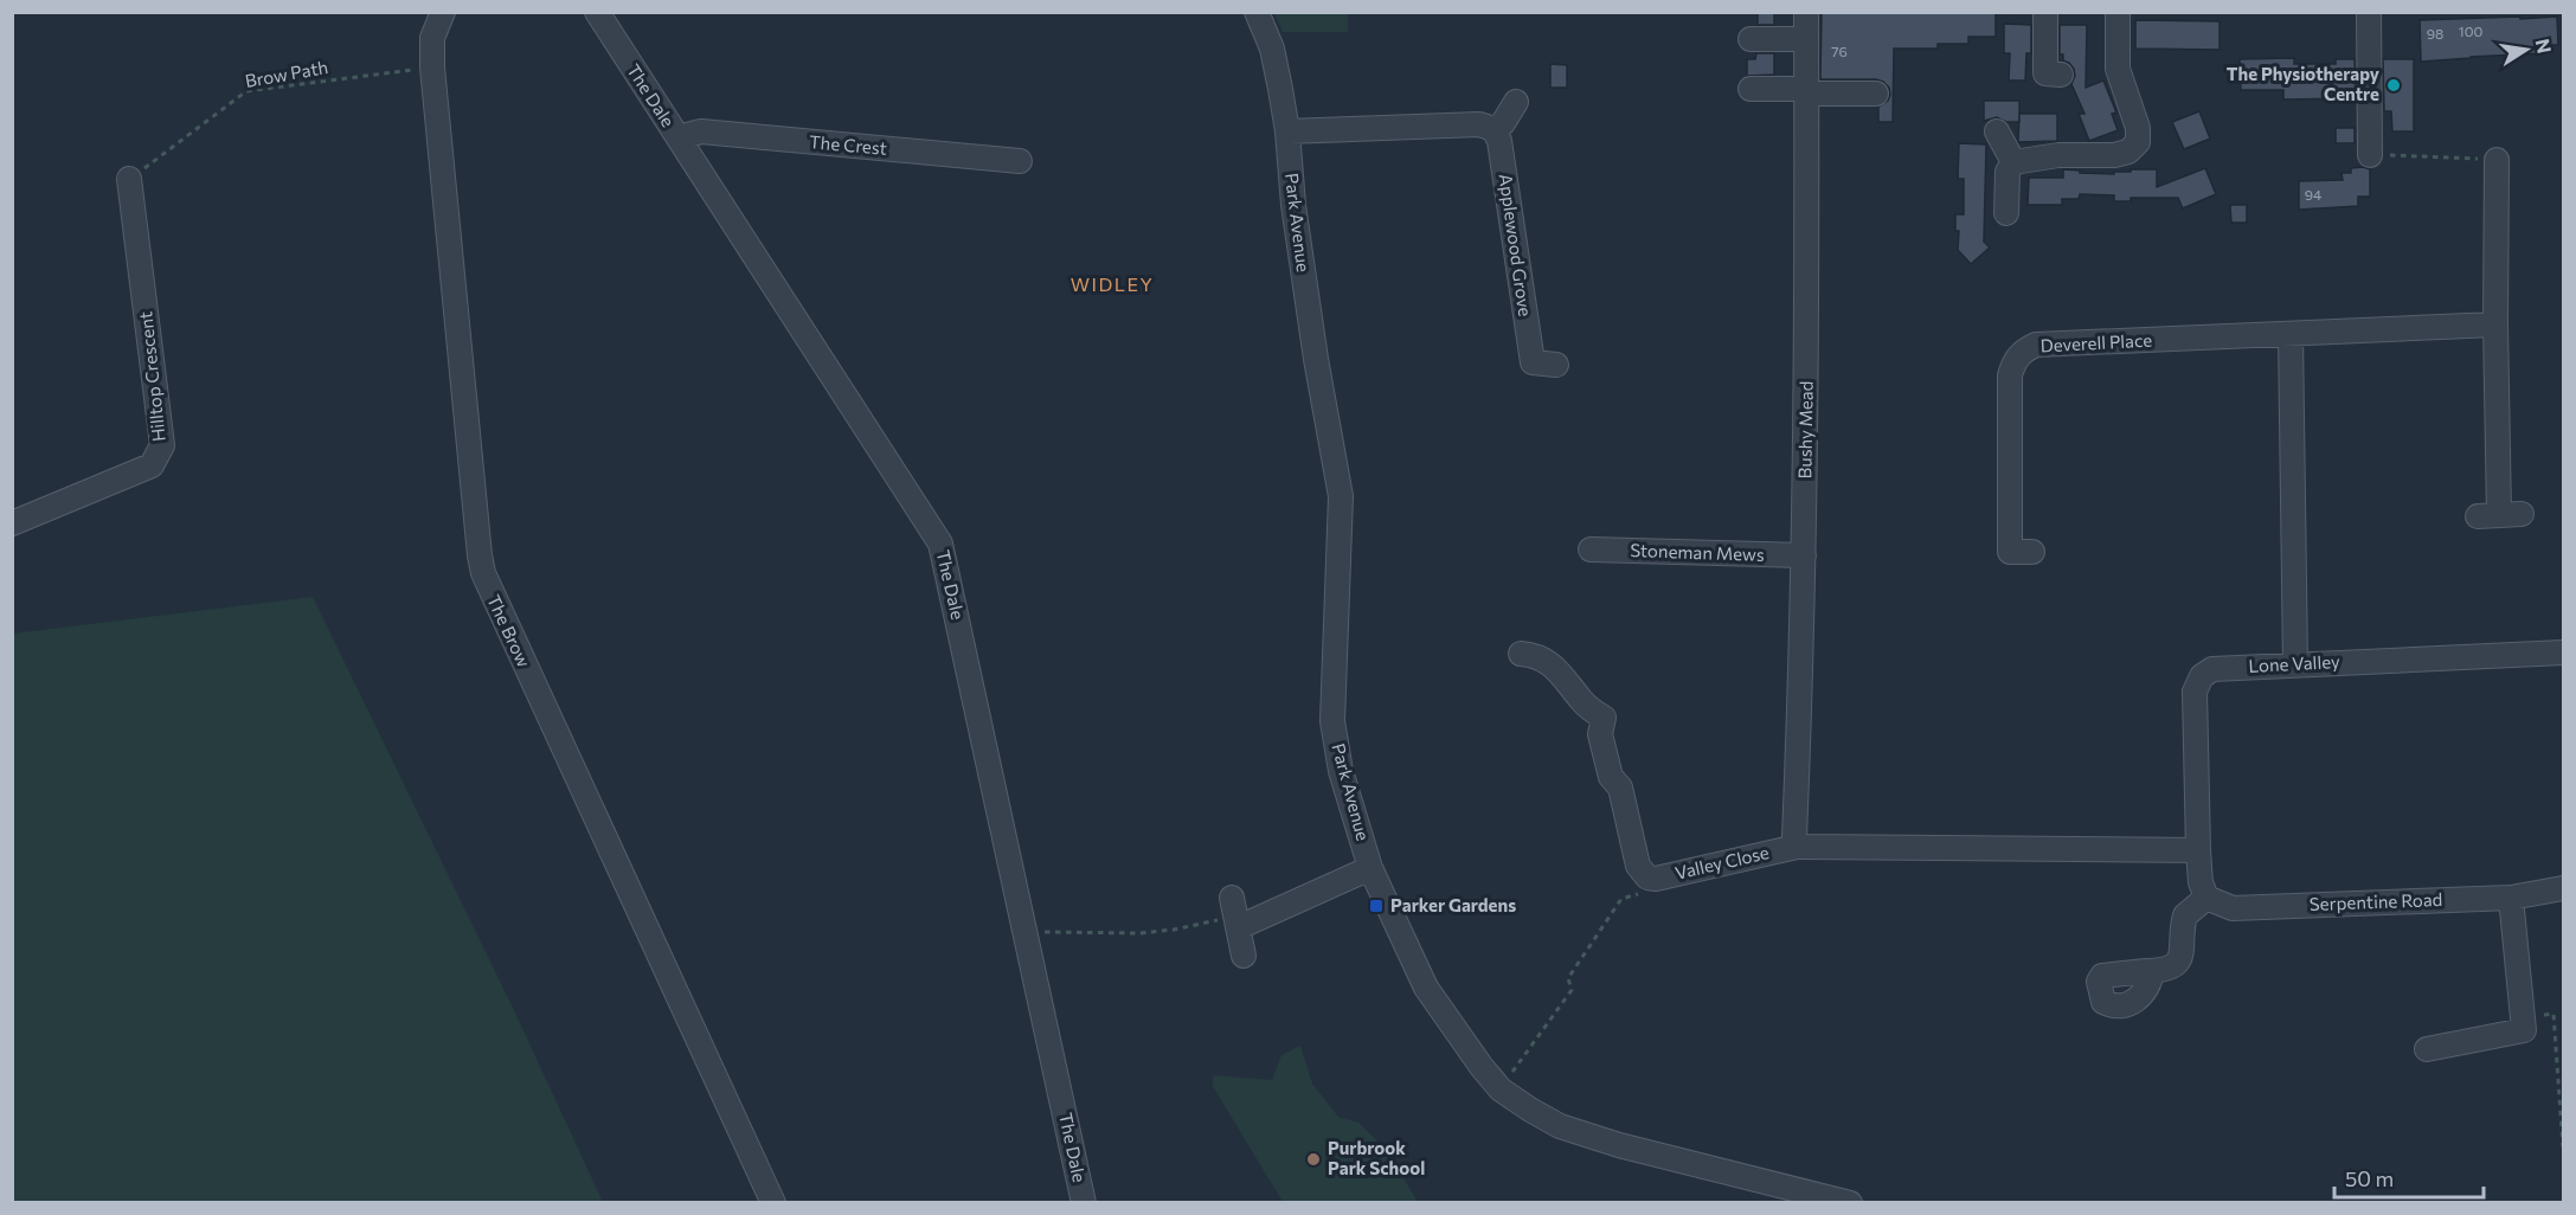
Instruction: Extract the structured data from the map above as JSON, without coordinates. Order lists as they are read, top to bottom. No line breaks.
{"streets":{"street":["The Dale","The Crest","Park Avenue","Applewood Grove","Deverell Place","Hilltop Crescent","Bushy Mead","Stoneman Mews","The Brow","Lone Valley","Valley Close","Serpentine Road"],"path":["Brow Path"]},"crossings":[["Brow Path","Hilltop Crescent"],["Brow Path","The Brow"],["The Dale","The Crest"],["Bushy Mead","Stoneman Mews"],["Bushy Mead","Valley Close"],["Lone Valley","Serpentine Road"]],"districts":["WIDLEY"],"places":{"other":["The Physiotherapy Centre","Purbrook Park School"],"transit":["Parker Gardens"]},"house_numbers":["100","98","76","94"],"scale_bar":"50 m","north":"right"}
